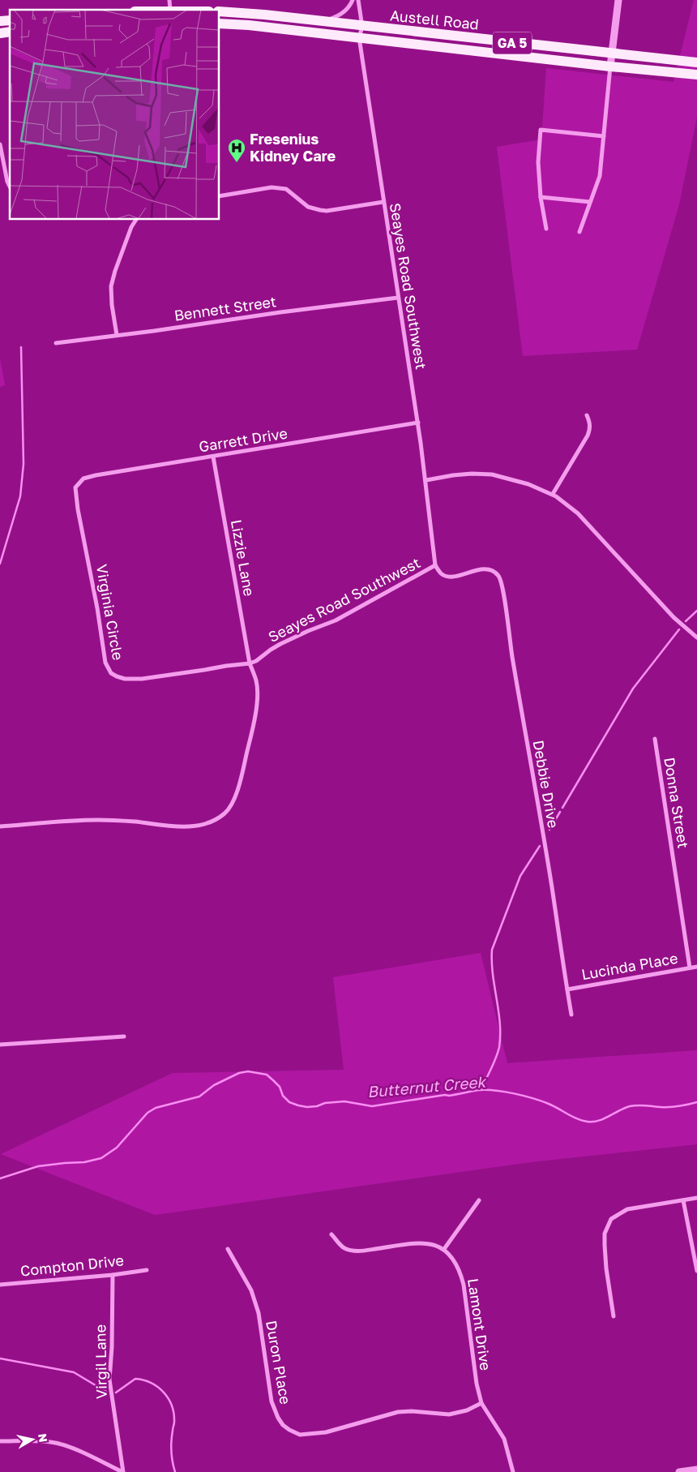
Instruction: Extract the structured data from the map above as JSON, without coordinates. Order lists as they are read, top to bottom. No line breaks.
{"streets":{"main road":["Austell Road","GA 5"],"street":["Seayes Road Southwest","Bennett Street","Garrett Drive","Lizzie Lane","Virginia Circle","Debbie Drive","Donna Street","Lucinda Place","Compton Drive","Lamont Drive","Virgil Lane","Duron Place"]},"crossings":[["Austell Road","Seayes Road Southwest"],["Seayes Road Southwest","Bennett Street"],["Seayes Road Southwest","Garrett Drive"],["Seayes Road Southwest","Lizzie Lane"],["Seayes Road Southwest","Virginia Circle"],["Seayes Road Southwest","Debbie Drive"],["Garrett Drive","Lizzie Lane"],["Garrett Drive","Virginia Circle"],["Lizzie Lane","Virginia Circle"],["Debbie Drive","Lucinda Place"],["Donna Street","Lucinda Place"],["Compton Drive","Virgil Lane"],["Lamont Drive","Duron Place"]],"water":["Butternut Creek"],"places":{"hospital":["Fresenius Kidney Care"]},"north":"right"}
